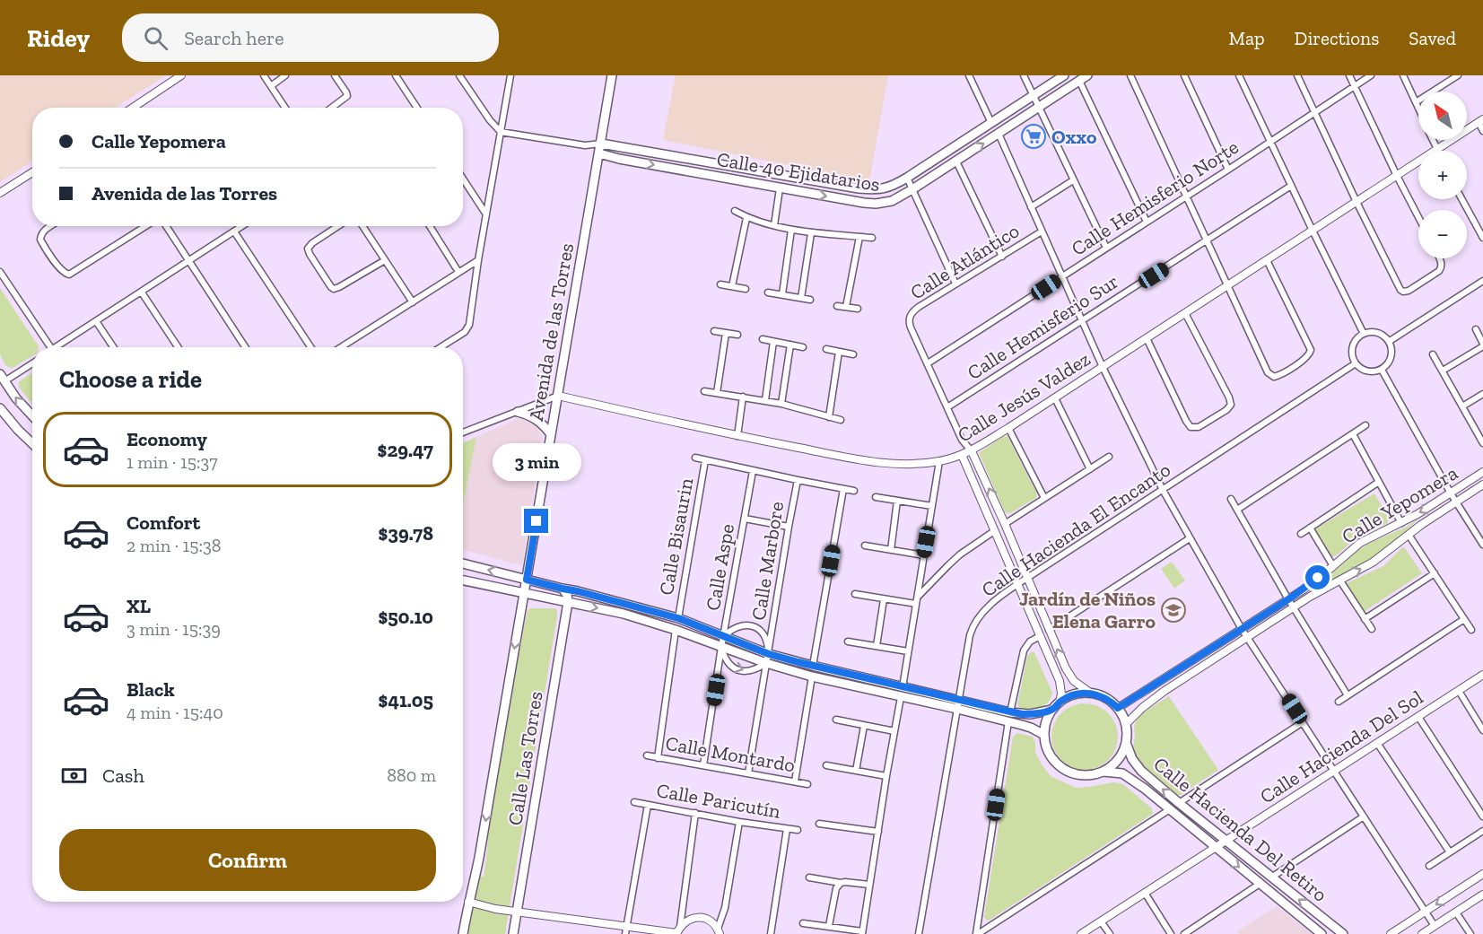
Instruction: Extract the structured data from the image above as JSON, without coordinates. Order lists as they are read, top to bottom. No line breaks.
{"streets":{"main road":["Calle 40 Ejidatarios","Avenida de las Torres","Calle Las Torres","Calle Hacienda Del Retiro"],"street":["Calle Hemisferio Norte","Calle Atlántico","Calle Hemisferio Sur","Calle Jesús Valdez","Calle Yepomera","Calle Hacienda El Encanto","Calle Bisaurin","Calle Marbore","Calle Aspe","Calle Hacienda Del Sol","Calle Montardo","Calle Paricutín"]},"crossings":[["Calle 40 Ejidatarios","Avenida de las Torres"],["Calle Hemisferio Norte","Calle Atlántico"],["Calle Atlántico","Calle Hemisferio Sur"],["Calle Atlántico","Calle Jesús Valdez"],["Avenida de las Torres","Calle Jesús Valdez"],["Calle Yepomera","Calle Hacienda Del Retiro"],["Calle Marbore","Calle Montardo"],["Calle Aspe","Calle Montardo"],["Calle Hacienda Del Sol","Calle Hacienda Del Retiro"]],"one_way":["Avenida de las Torres"],"places":{"supermarket":["Oxxo"],"school or university":["Jardín de Niños Elena Garro"]},"north":"top left","page":{"header":"Ridey","search":"Search here","nav":["Map","Directions","Saved"],"map_buttons":["+","−"],"banner":["Calle Yepomera","Avenida de las Torres"],"heading":"Choose a ride","list":[{"name":"Economy","note":"1 min · 15:37","value":"$29.47"},{"name":"Comfort","note":"2 min · 15:38","value":"$39.78"},{"name":"XL","note":"3 min · 15:39","value":"$50.10"},{"name":"Black","note":"4 min · 15:40","value":"$41.05"}],"bubble":"3 min","pay":["Cash","880 m"],"buttons":"Confirm"}}
